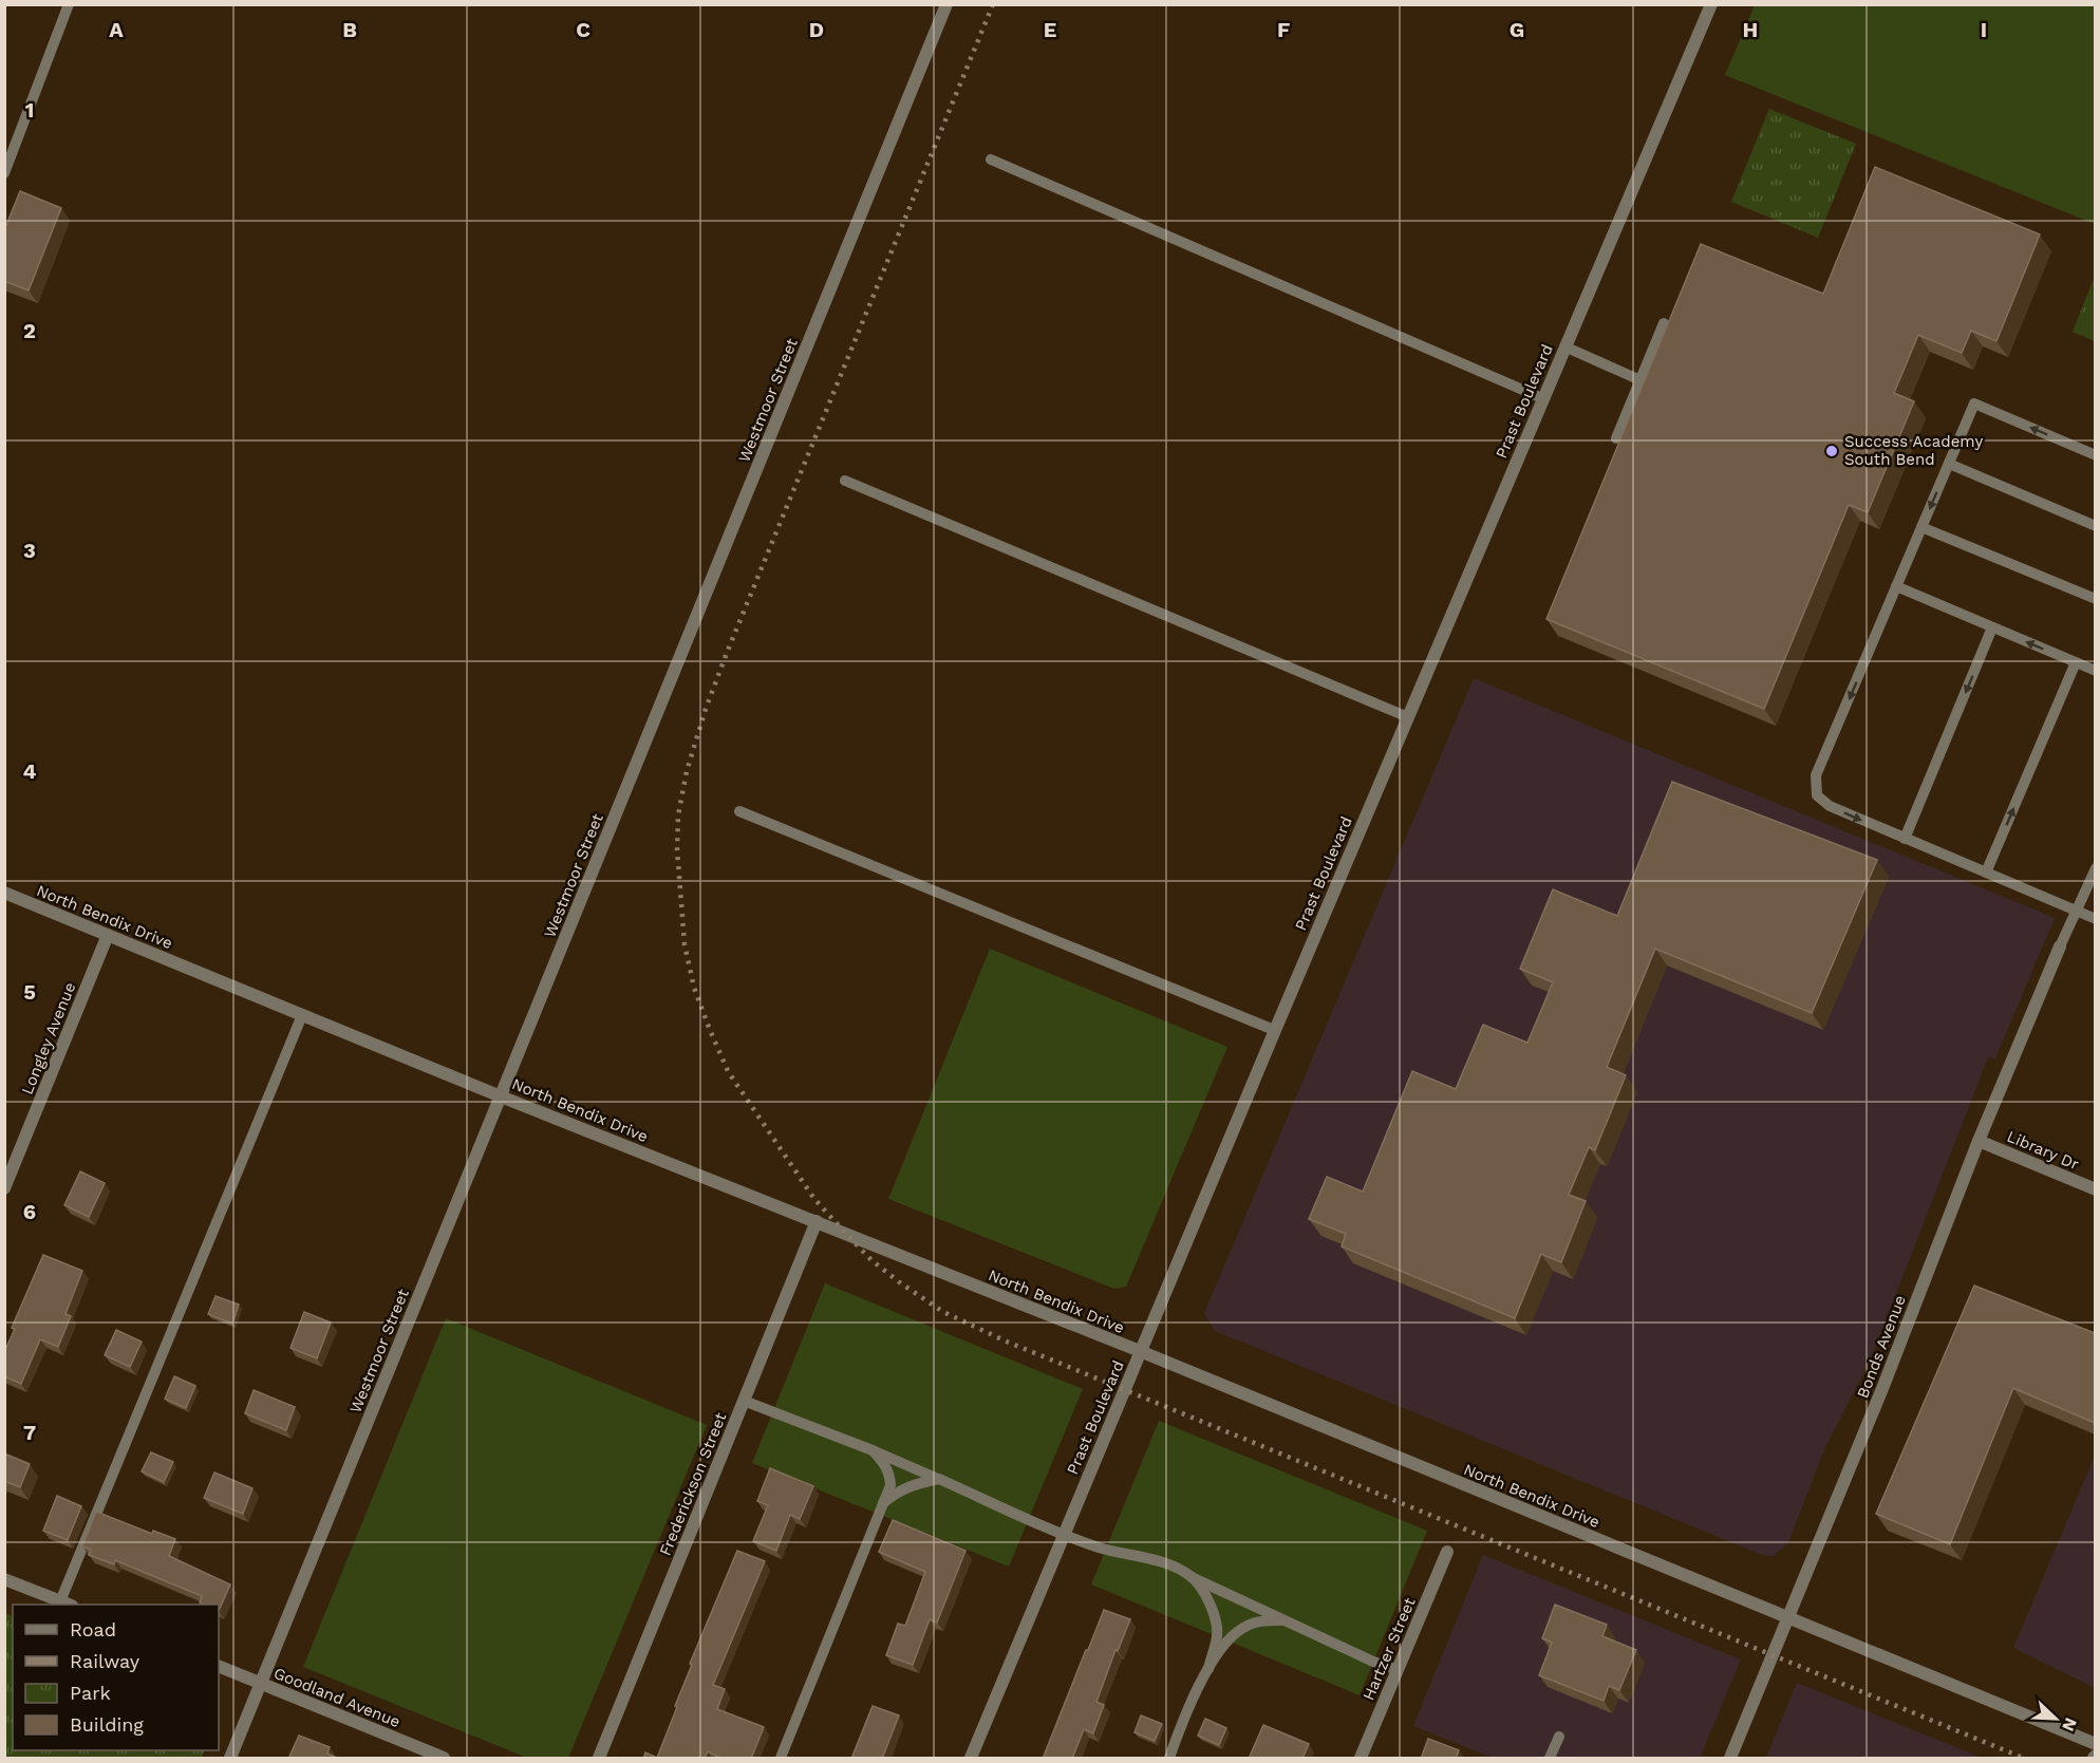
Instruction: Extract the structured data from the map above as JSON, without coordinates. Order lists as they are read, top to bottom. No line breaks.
{"streets":{"street":["Westmoor Street","Prast Boulevard","North Bendix Drive","Longley Avenue","Library Dr","Bonds Avenue","Frederickson Street","Hartzer Street","Goodland Avenue"]},"crossings":[["Westmoor Street","North Bendix Drive"],["Westmoor Street","Goodland Avenue"],["Prast Boulevard","North Bendix Drive"],["North Bendix Drive","Longley Avenue"],["North Bendix Drive","Bonds Avenue"],["North Bendix Drive","Frederickson Street"],["Library Dr","Bonds Avenue"]],"places":["Success Academy South Bend"],"legend":["Road","Railway","Park","Building"],"north":"bottom right","grid":{"columns":["A","B","C","D","E","F","G","H","I"],"rows":["1","2","3","4","5","6","7"]}}
